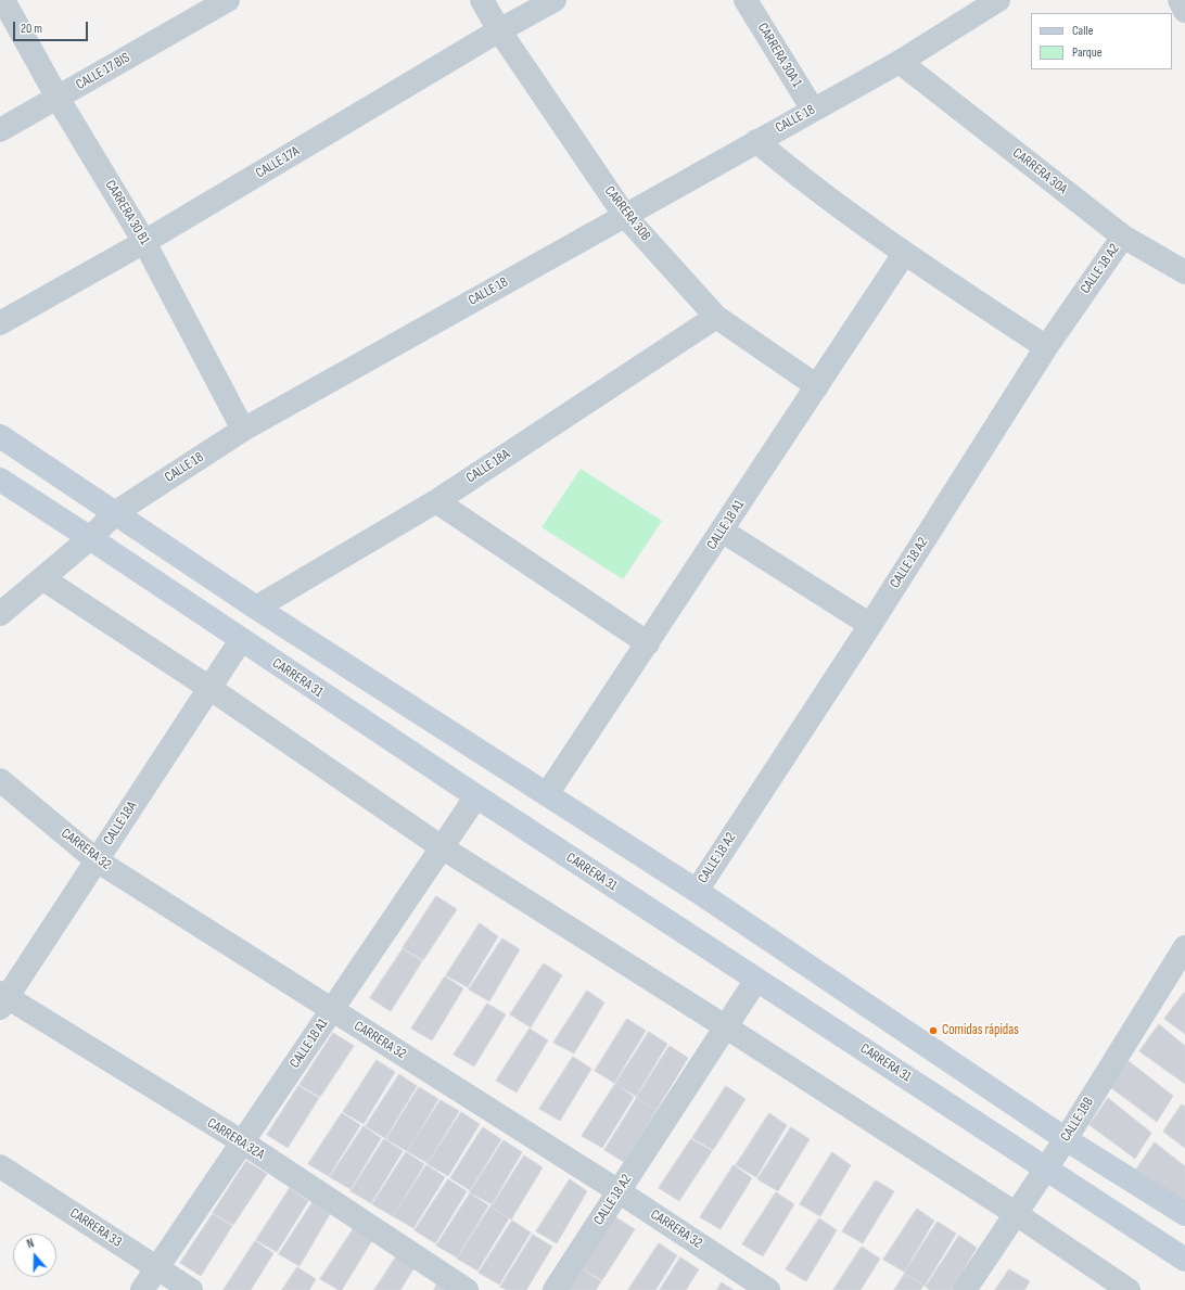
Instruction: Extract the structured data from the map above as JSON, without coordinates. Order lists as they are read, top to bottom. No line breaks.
{"streets":{"main road":["CARRERA 31"],"street":["CARRERA 30A 1","CALLE 17 BIS","CALLE 18","CALLE 17A","CARRERA 30A","CARRERA 30 B1","CARRERA 30B","CALLE 18 A2","CALLE 18A","CALLE 18 A1","CARRERA 32","CALLE 18B","CARRERA 32A","CARRERA 33"]},"crossings":[["CARRERA 30A 1","CALLE 18"],["CALLE 17 BIS","CARRERA 30 B1"],["CALLE 18","CARRERA 30A"],["CALLE 18","CARRERA 30 B1"],["CALLE 18","CARRERA 30B"],["CALLE 18","CARRERA 31"],["CALLE 17A","CARRERA 30 B1"],["CALLE 17A","CARRERA 30B"],["CARRERA 30A","CALLE 18 A2"],["CARRERA 30B","CALLE 18A"],["CARRERA 30B","CALLE 18 A1"],["CALLE 18 A2","CARRERA 31"],["CALLE 18 A2","CARRERA 32"],["CALLE 18A","CARRERA 31"],["CALLE 18A","CARRERA 32"],["CALLE 18A","CARRERA 32A"],["CALLE 18 A1","CARRERA 31"],["CALLE 18 A1","CARRERA 32"],["CALLE 18 A1","CARRERA 32A"],["CALLE 18 A1","CARRERA 33"],["CARRERA 31","CALLE 18B"]],"places":["Comidas rápidas"],"legend":["Calle","Parque"],"scale_bar":"20 m","north":"top"}
